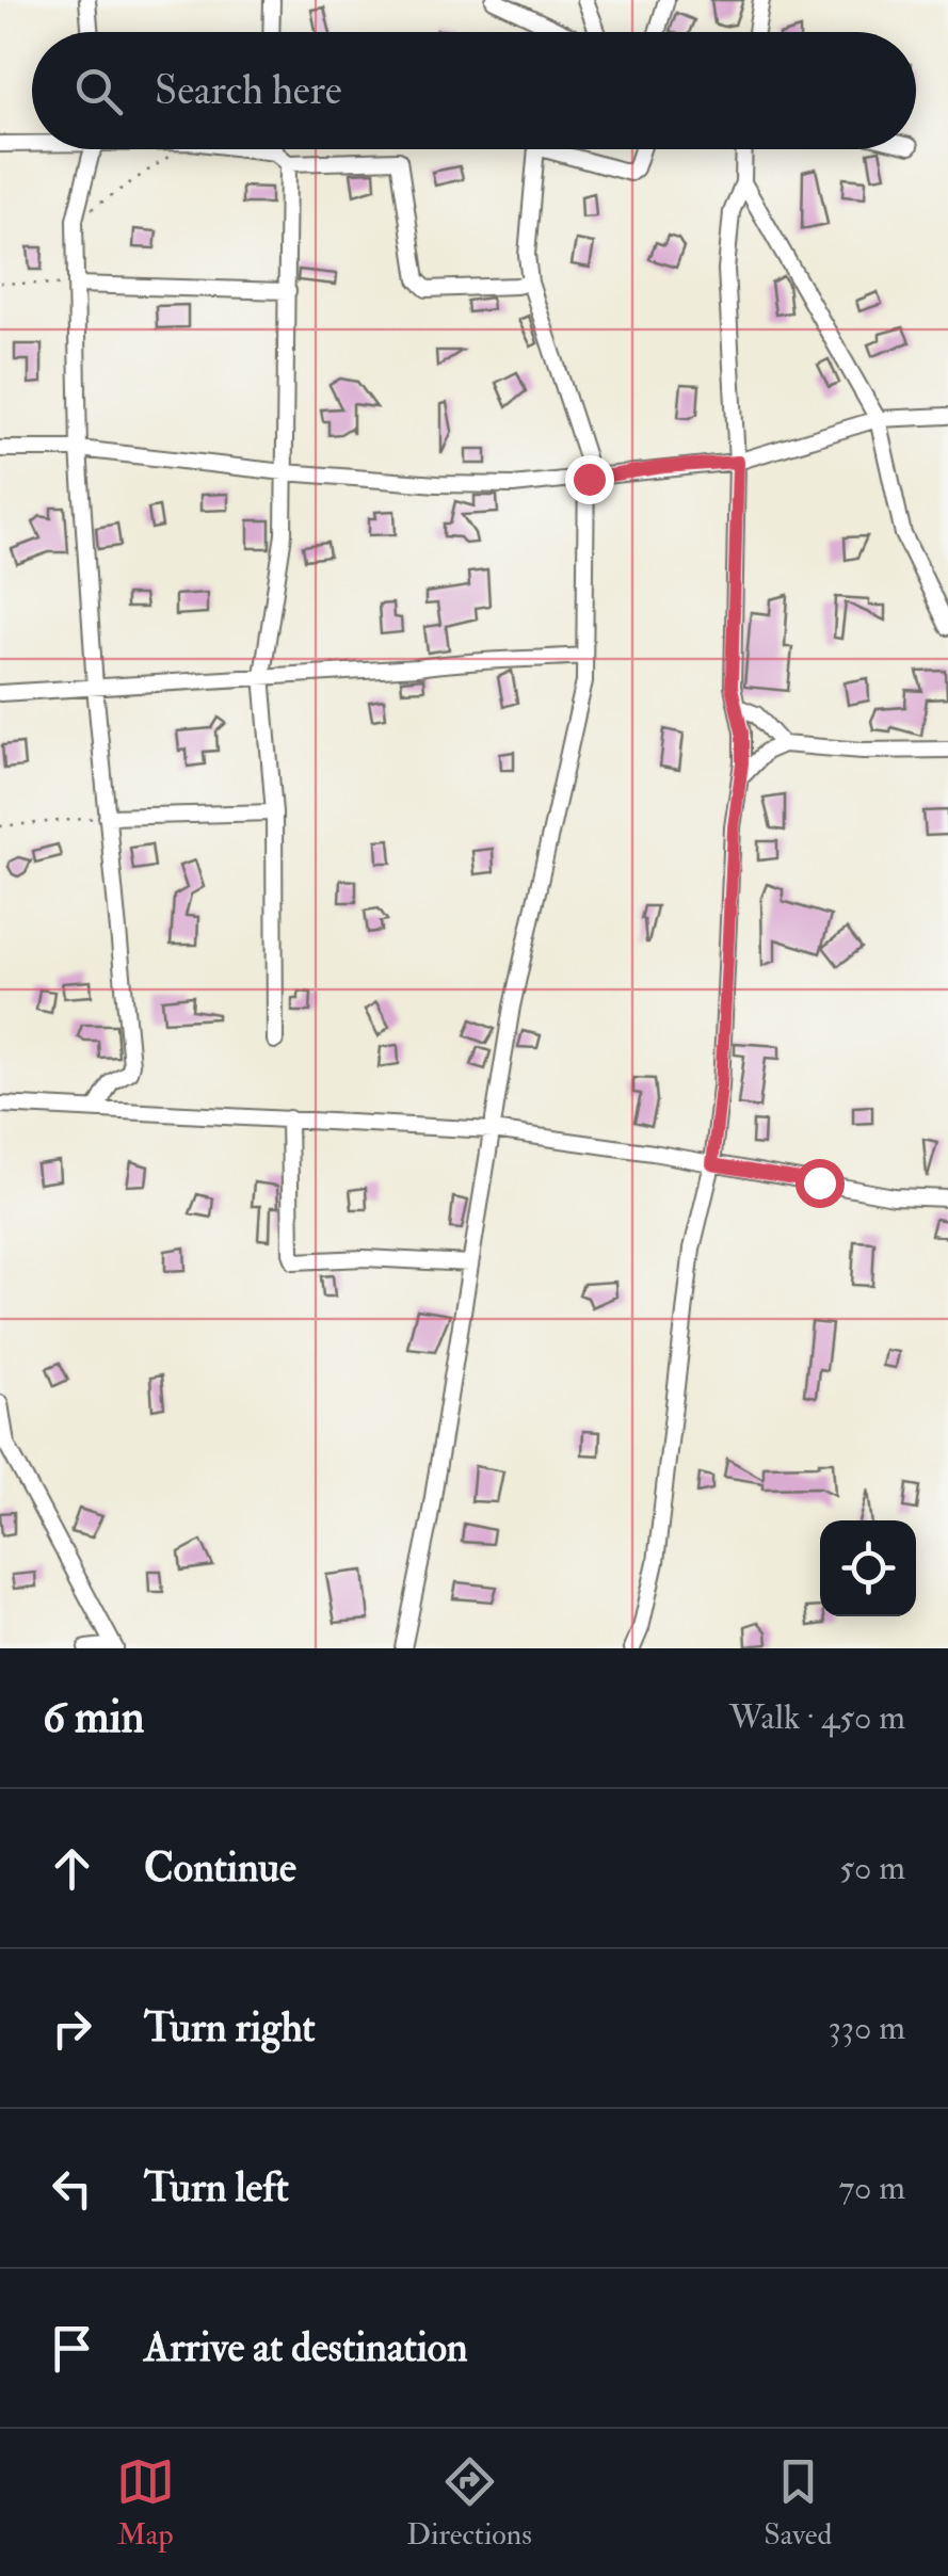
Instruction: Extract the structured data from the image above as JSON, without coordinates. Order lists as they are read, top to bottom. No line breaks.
{"page":{"search":"Search here","heading":["6 min","Walk · 450 m"],"list":[["Continue","50 m"],["Turn right","330 m"],["Turn left","70 m"],"Arrive at destination"],"nav":["Map","Directions","Saved"]}}
